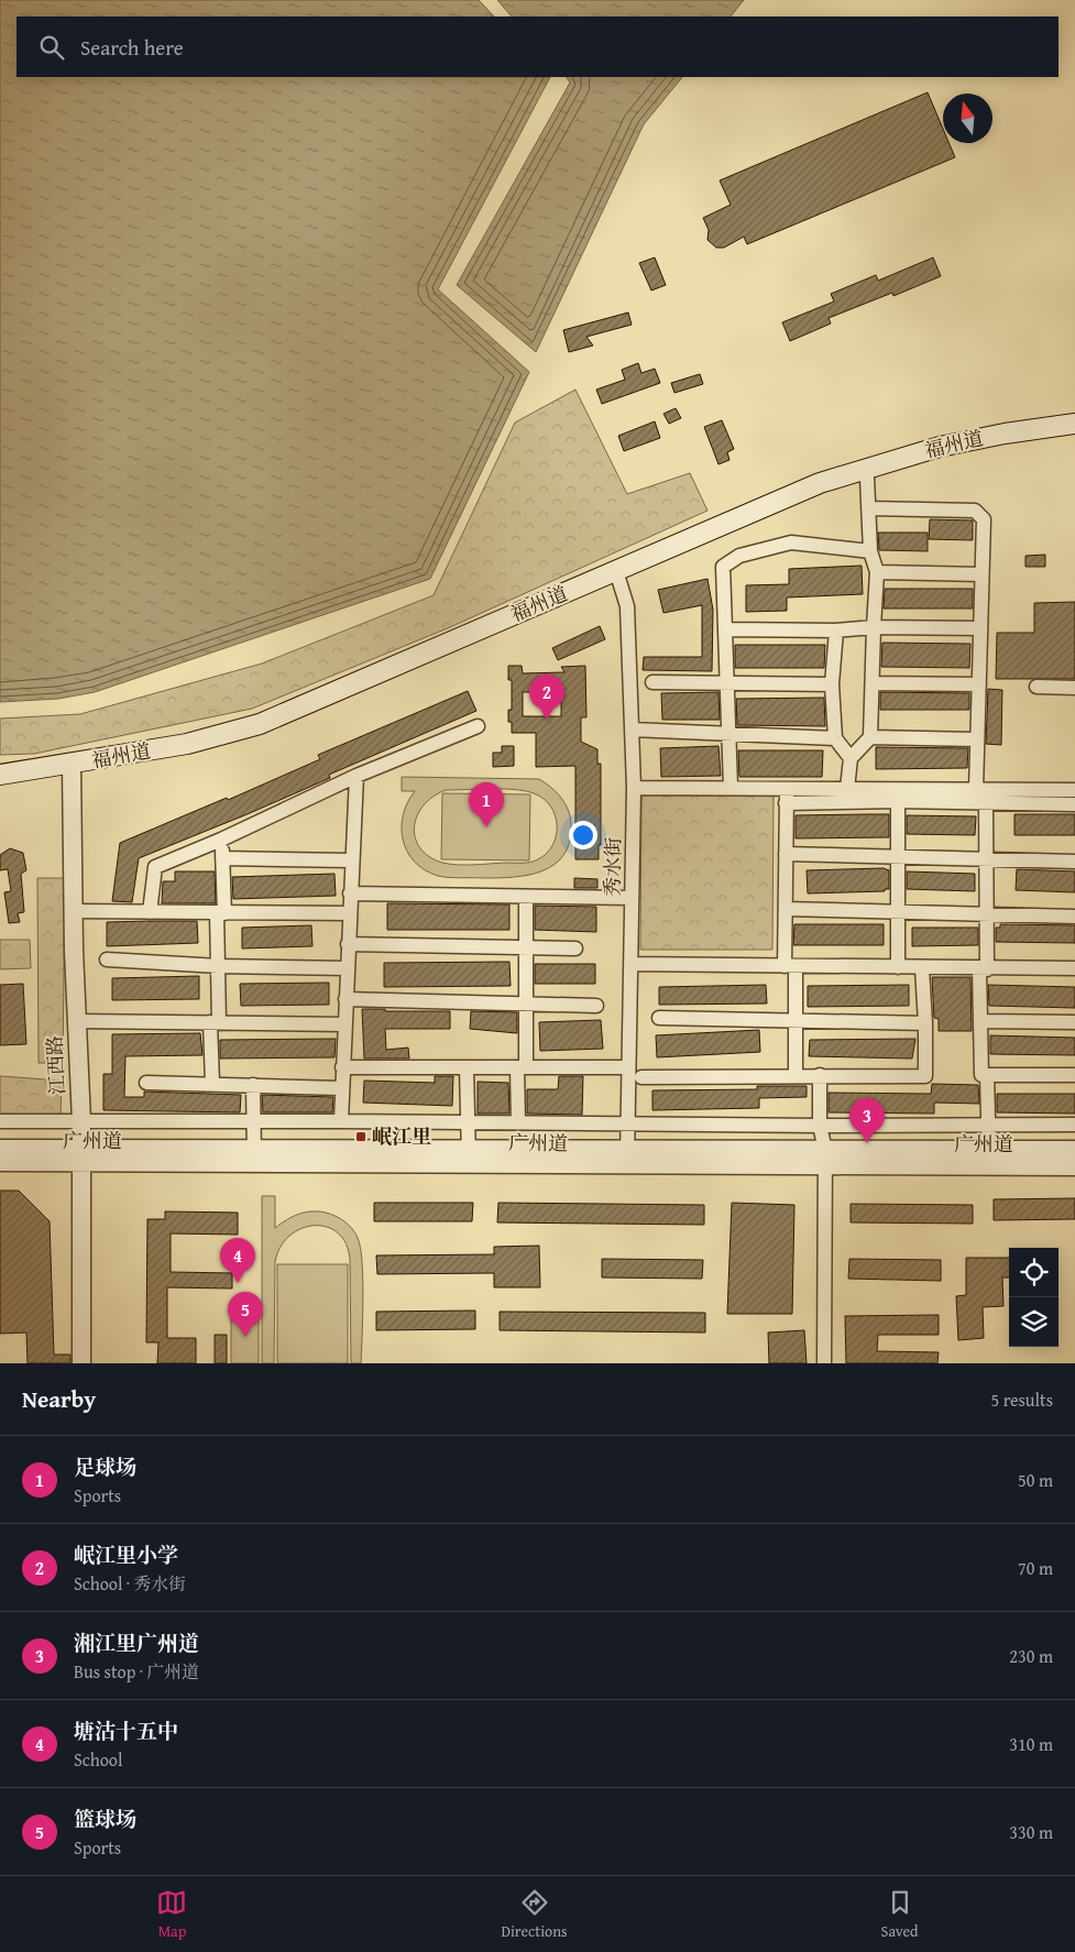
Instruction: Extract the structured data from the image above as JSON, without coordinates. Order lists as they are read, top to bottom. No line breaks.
{"streets":{"main road":["福州道"],"street":["秀水街","江西路","广州道"]},"crossings":[["福州道","秀水街"],["福州道","江西路"],["秀水街","广州道"],["江西路","广州道"]],"places":{"transit":["岷江里"]},"north":"top","page":{"search":"Search here","pins":["2","1","3","4","5"],"heading":["Nearby","5 results"],"list":[{"mark":"1","name":"足球场","note":"Sports","value":"50 m"},{"mark":"2","name":"岷江里小学","note":"School · 秀水街","value":"70 m"},{"mark":"3","name":"湘江里广州道","note":"Bus stop · 广州道","value":"230 m"},{"mark":"4","name":"塘沽十五中","note":"School","value":"310 m"},{"mark":"5","name":"篮球场","note":"Sports","value":"330 m"}],"nav":["Map","Directions","Saved"]}}
